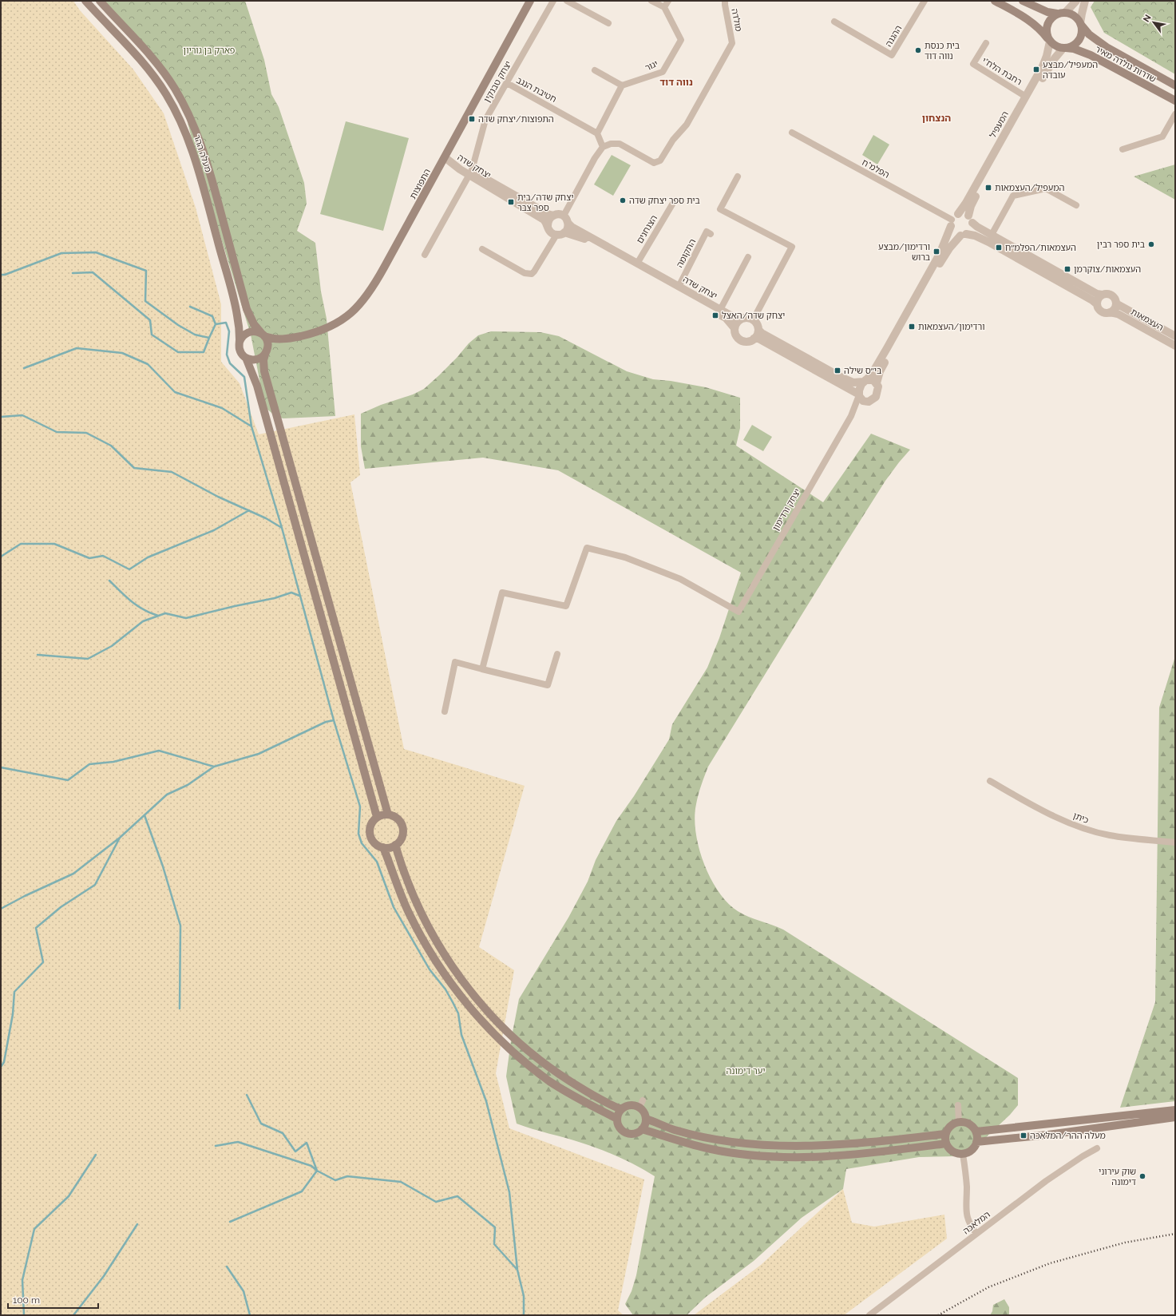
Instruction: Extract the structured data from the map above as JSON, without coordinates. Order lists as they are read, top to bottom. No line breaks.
{"streets":{"main road":["שדרות גולדה מאיר","מעלה ההר","התפוצות"],"street":["מולדה","ההגנה","יגור","רחבת הלח\"י","יצחק טבנקין","חטיבת הנגב","המעפיל","יצחק שדה","הפלמ\"ח","הצנחנים","התקומה","העצמאות","יצחק ורדימון","כיתן","המלאכה"]},"crossings":[["שדרות גולדה מאיר","המעפיל"],["רחבת הלח\"י","המעפיל"],["יצחק טבנקין","חטיבת הנגב"],["יצחק טבנקין","יצחק שדה"],["המעפיל","הפלמ\"ח"],["מעלה ההר","התפוצות"],["יצחק שדה","התפוצות"],["יצחק שדה","הצנחנים"],["יצחק שדה","התקומה"]],"districts":["נווה דוד","הנצחון"],"parks":["פארק בן גוריון","יער דימונה"],"places":{"other":["בית כנסת נווה דוד","בית ספר יצחק שדה","בית ספר רבין","שוק עירוני דימונה"],"transit":["המעפיל/מבצע עובדה","התפוצות/יצחק שדה","המעפיל/העצמאות","יצחק שדה/בית ספר צבר","העצמאות/הפלמ״ח","ורדימון/מבצע ברוש","העצמאות/צוקרמן","יצחק שדה/האצל","ורדימון/העצמאות","בי״ס שילה","מעלה ההר/המלאכה"]},"scale_bar":"100 m","north":"top left"}
